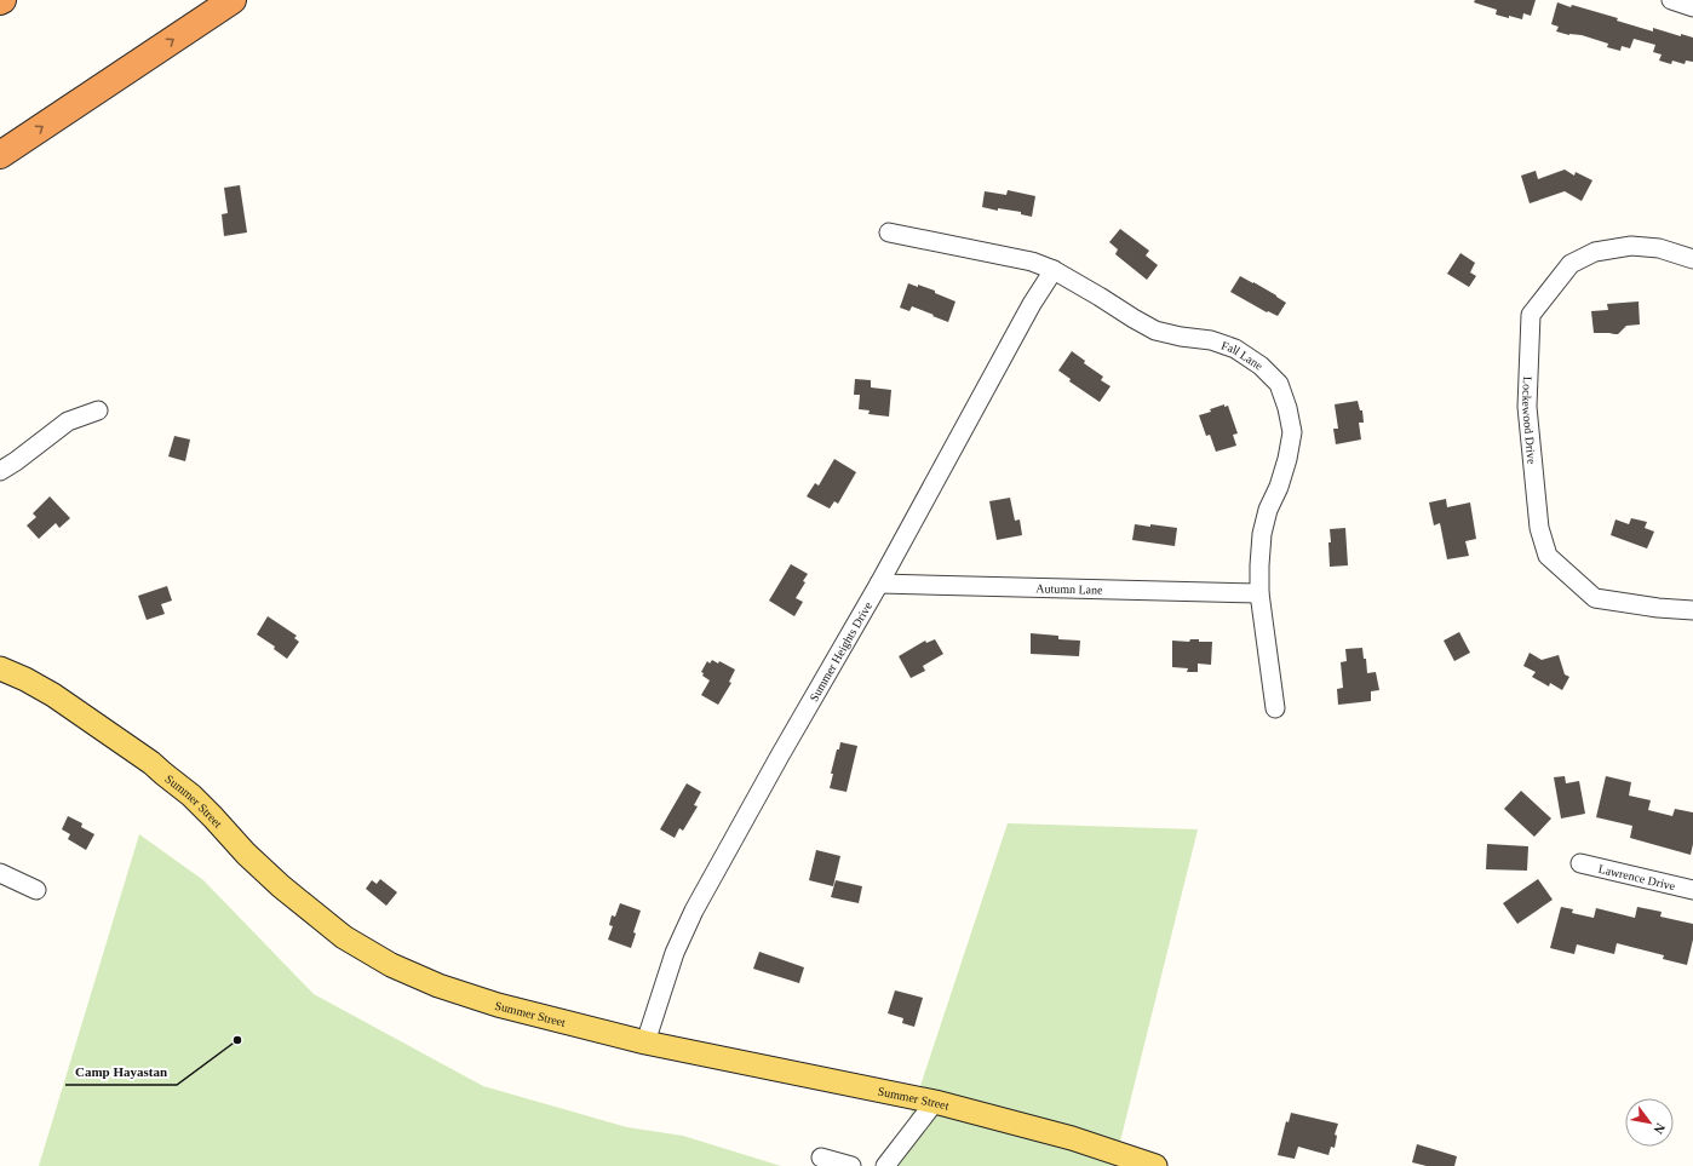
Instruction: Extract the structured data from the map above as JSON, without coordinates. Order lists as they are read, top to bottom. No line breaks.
{"streets":{"main road":["Summer Street"],"street":["Fall Lane","Lockewood Drive","Autumn Lane","Summer Heights Drive","Lawrence Drive"]},"crossings":[["Fall Lane","Autumn Lane"],["Fall Lane","Summer Heights Drive"],["Autumn Lane","Summer Heights Drive"],["Summer Heights Drive","Summer Street"]],"places":["Camp Hayastan"],"north":"bottom right"}
